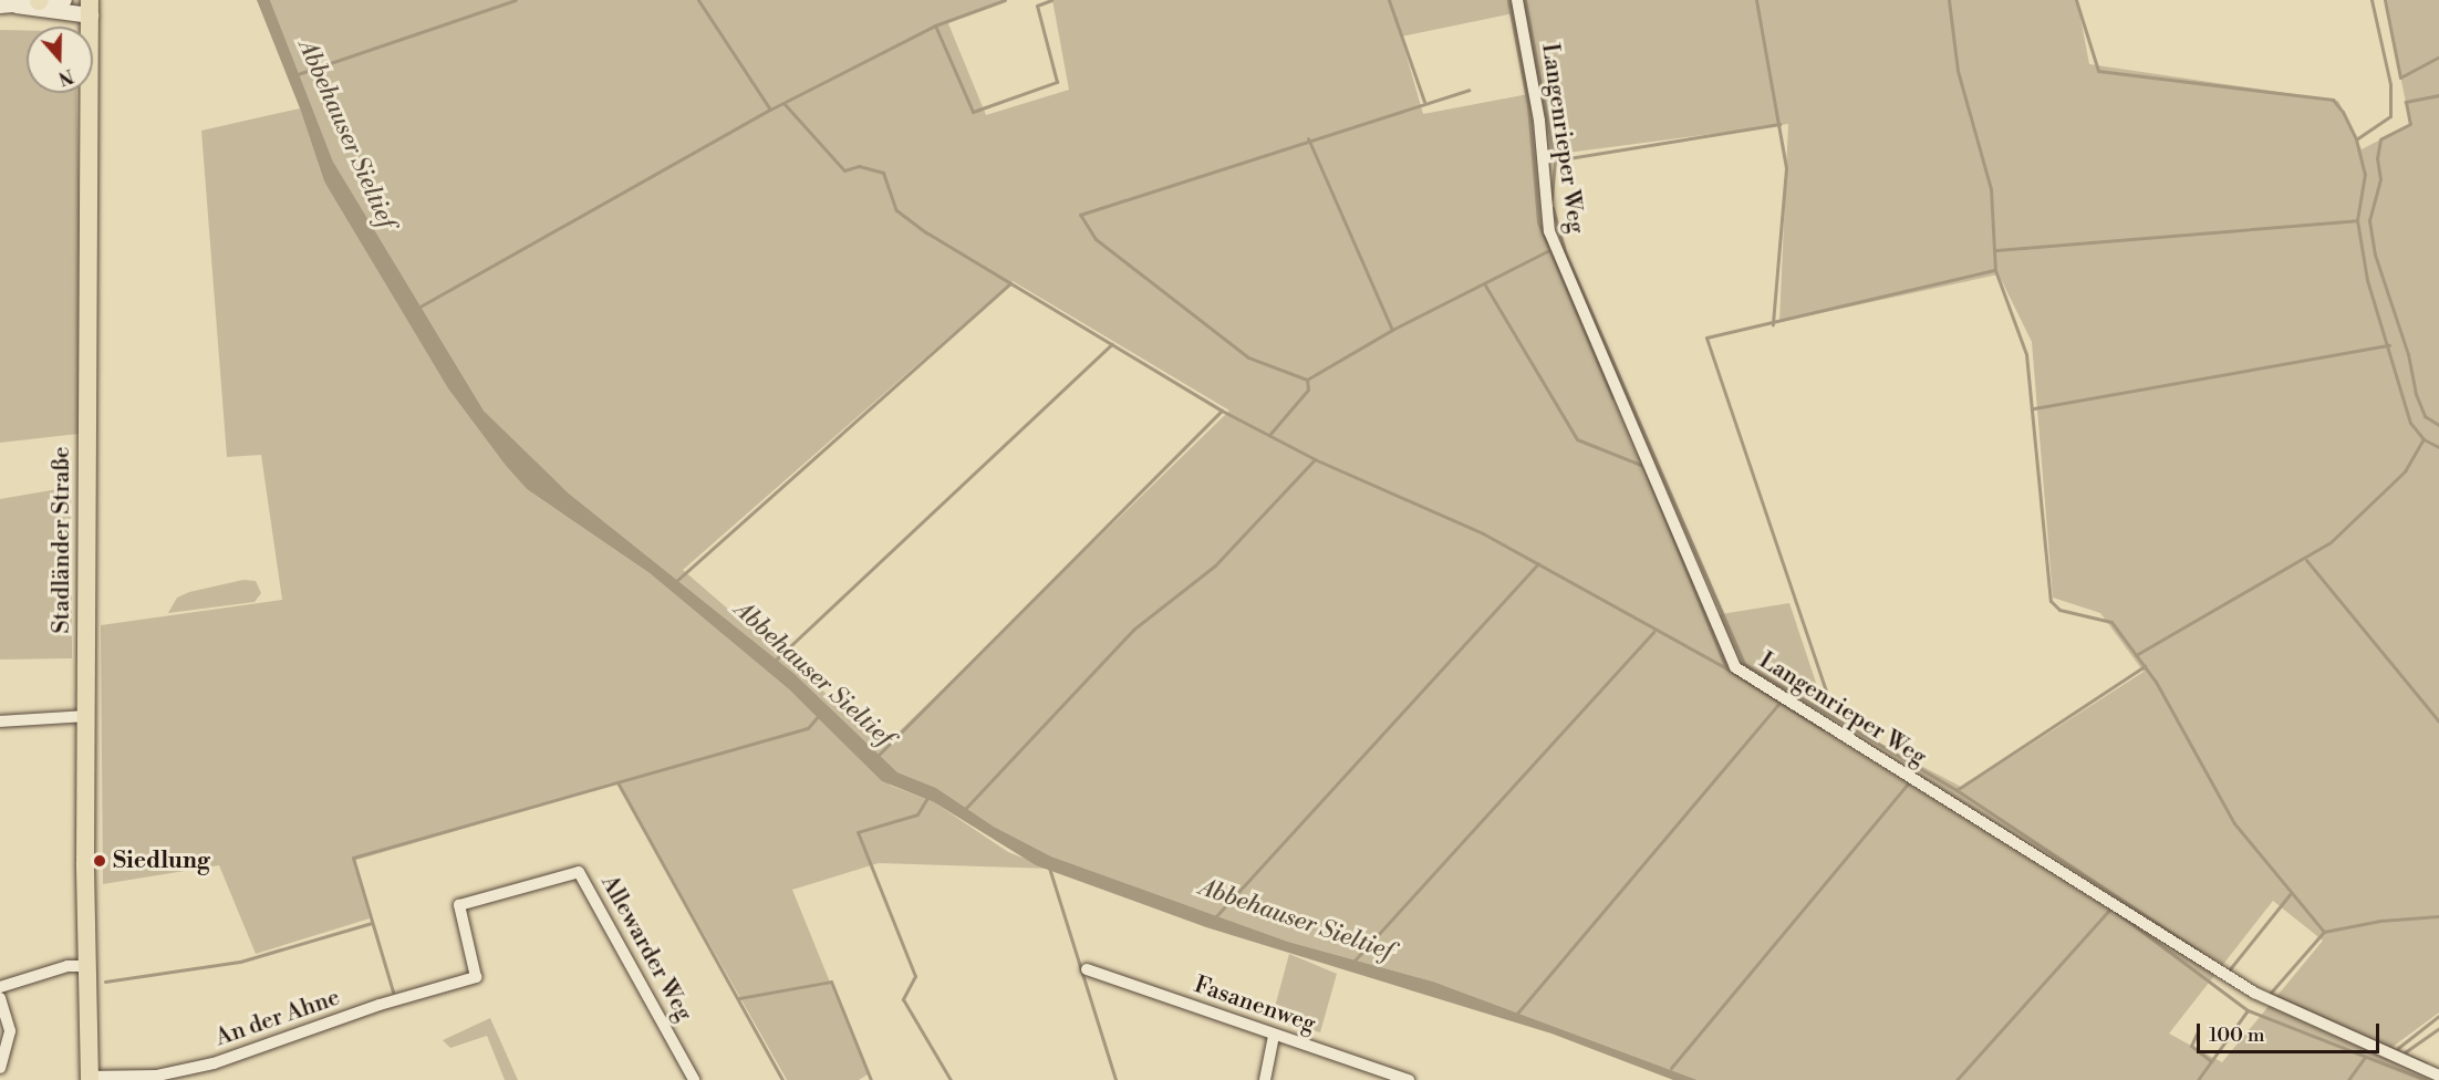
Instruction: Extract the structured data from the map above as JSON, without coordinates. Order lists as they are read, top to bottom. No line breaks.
{"streets":{"main road":["Stadländer Straße"],"street":["Langenrieper Weg","Allewarder Weg","Fasanenweg","An der Ahne"]},"crossings":[["Stadländer Straße","An der Ahne"],["Allewarder Weg","An der Ahne"]],"water":["Abbehauser Sieltief"],"places":["Siedlung"],"scale_bar":"100 m","north":"bottom"}
